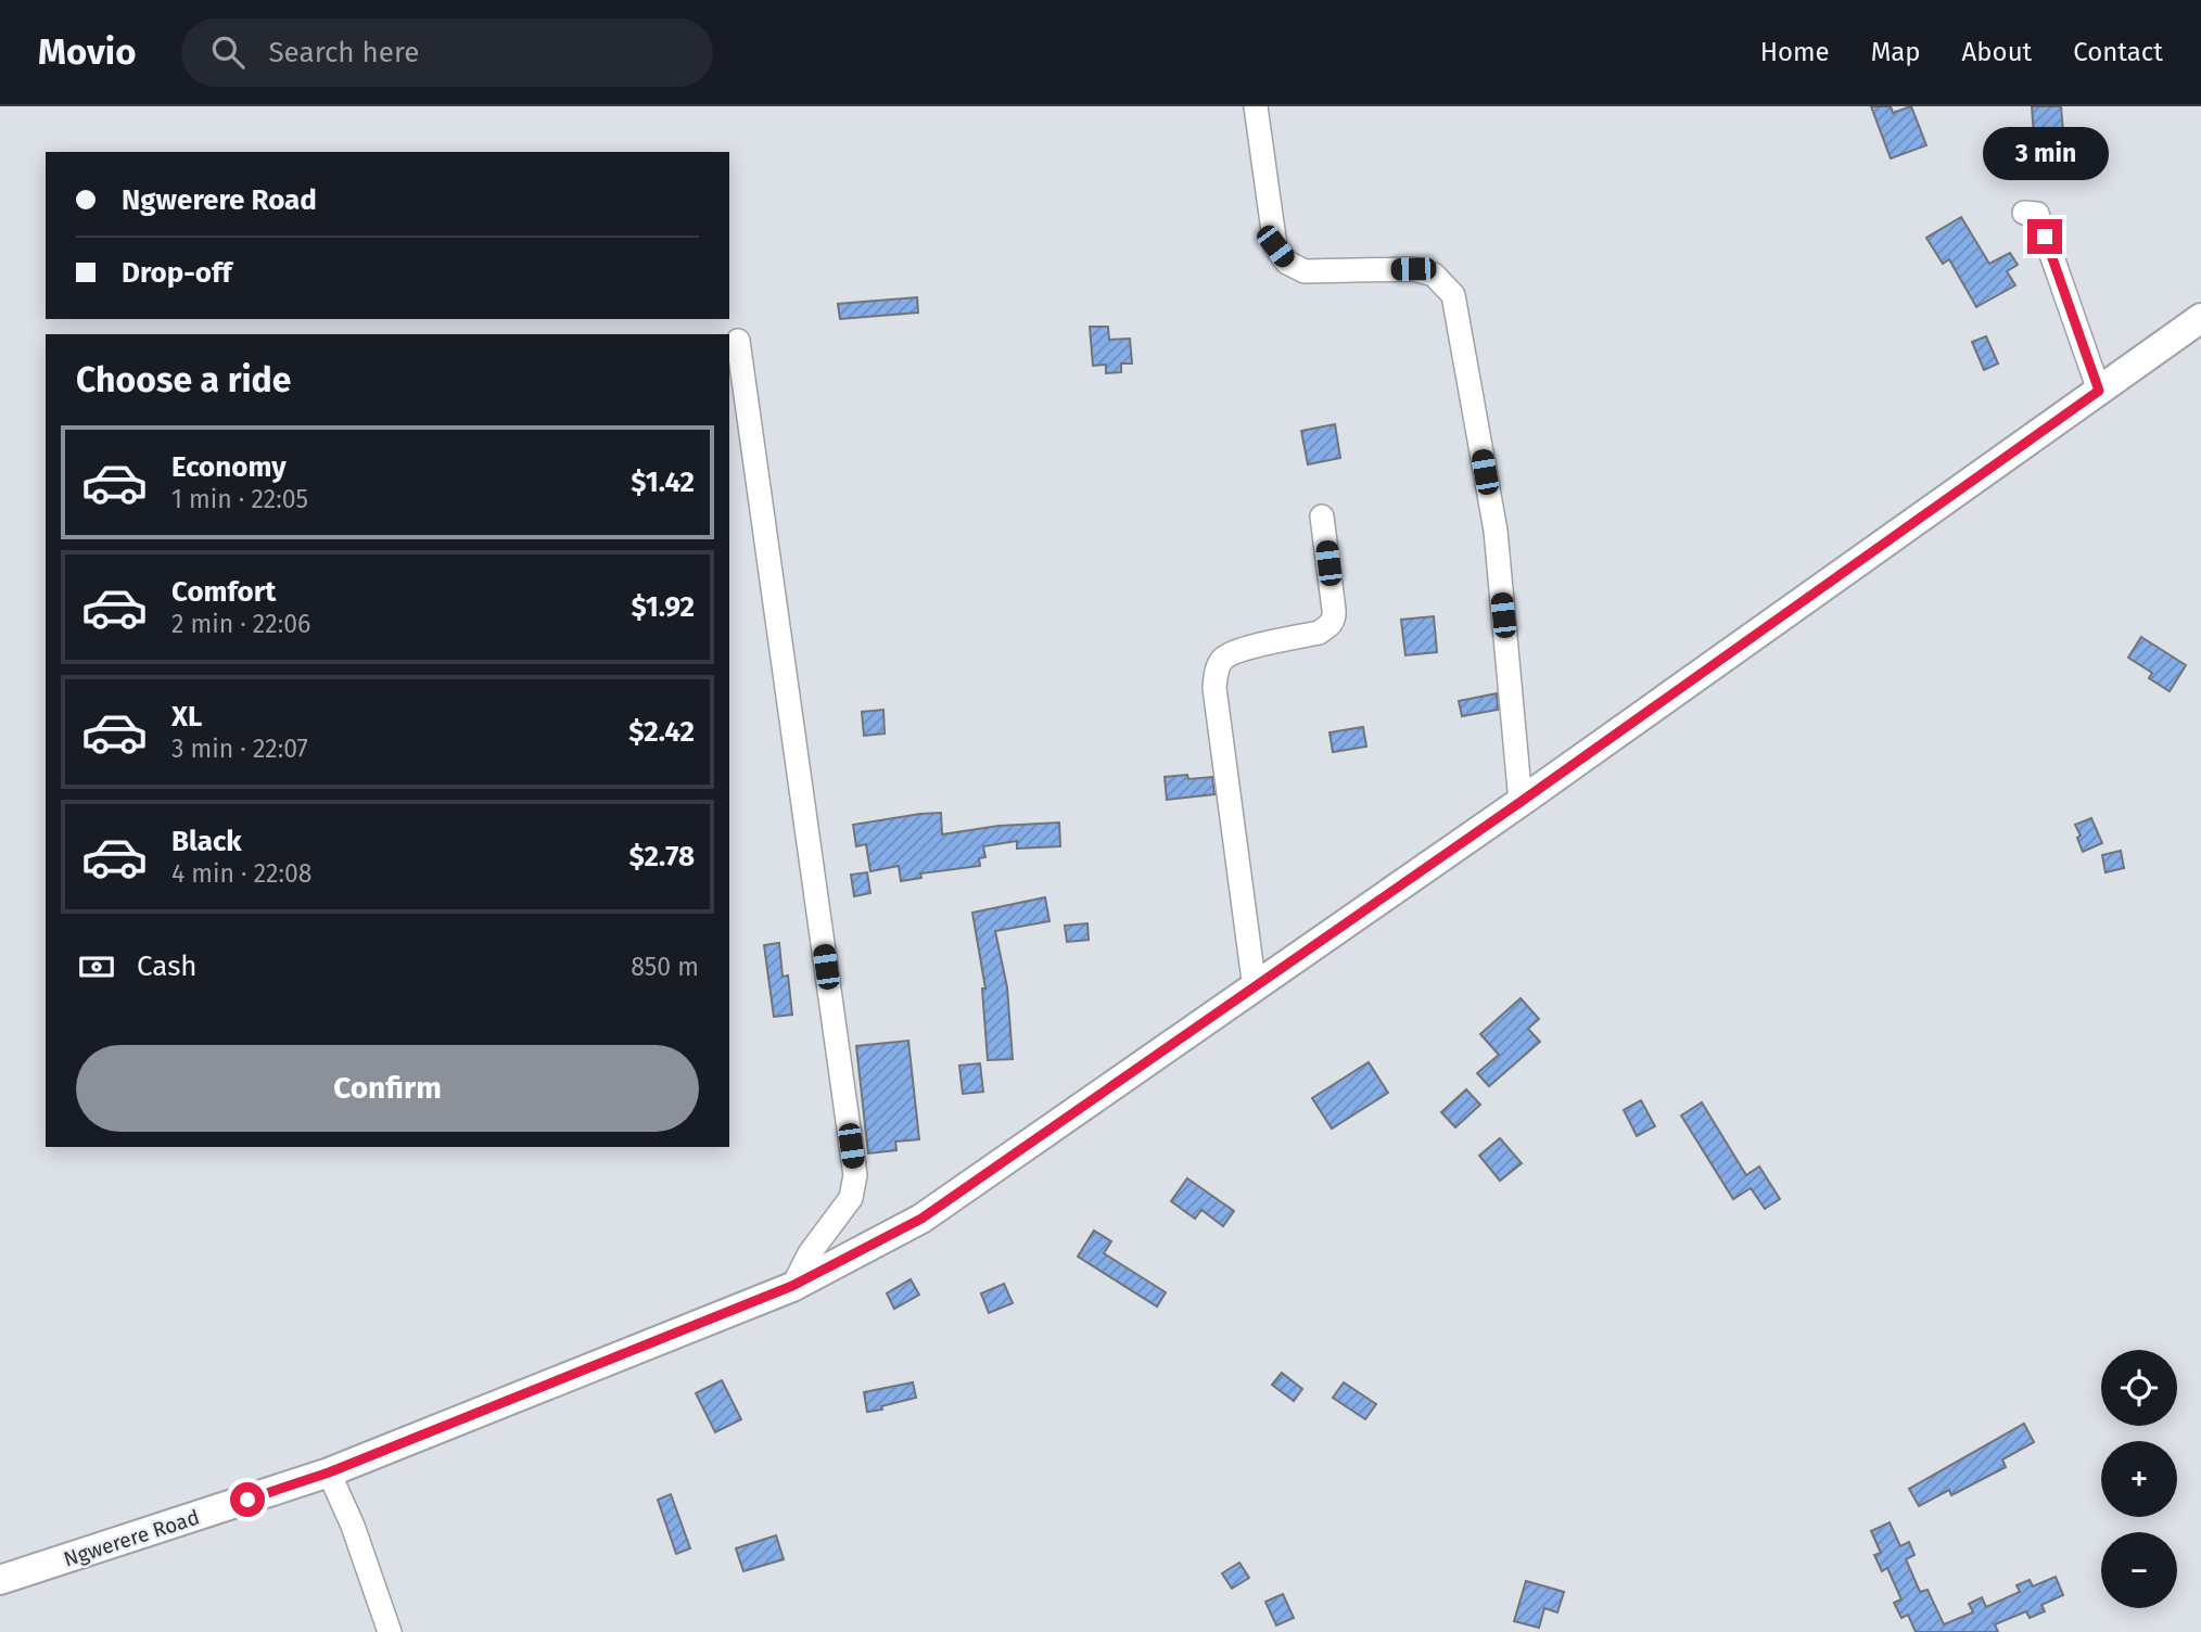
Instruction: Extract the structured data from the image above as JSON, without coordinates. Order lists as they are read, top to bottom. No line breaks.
{"streets":{"main road":["Ngwerere Road"]},"page":{"header":"Movio","search":"Search here","nav":["Home","Map","About","Contact"],"bubble":"3 min","banner":["Ngwerere Road","Drop-off"],"heading":"Choose a ride","list":[{"name":"Economy","note":"1 min · 22:05","value":"$1.42"},{"name":"Comfort","note":"2 min · 22:06","value":"$1.92"},{"name":"XL","note":"3 min · 22:07","value":"$2.42"},{"name":"Black","note":"4 min · 22:08","value":"$2.78"}],"pay":["Cash","850 m"],"buttons":"Confirm","map_buttons":["+","−"]}}
